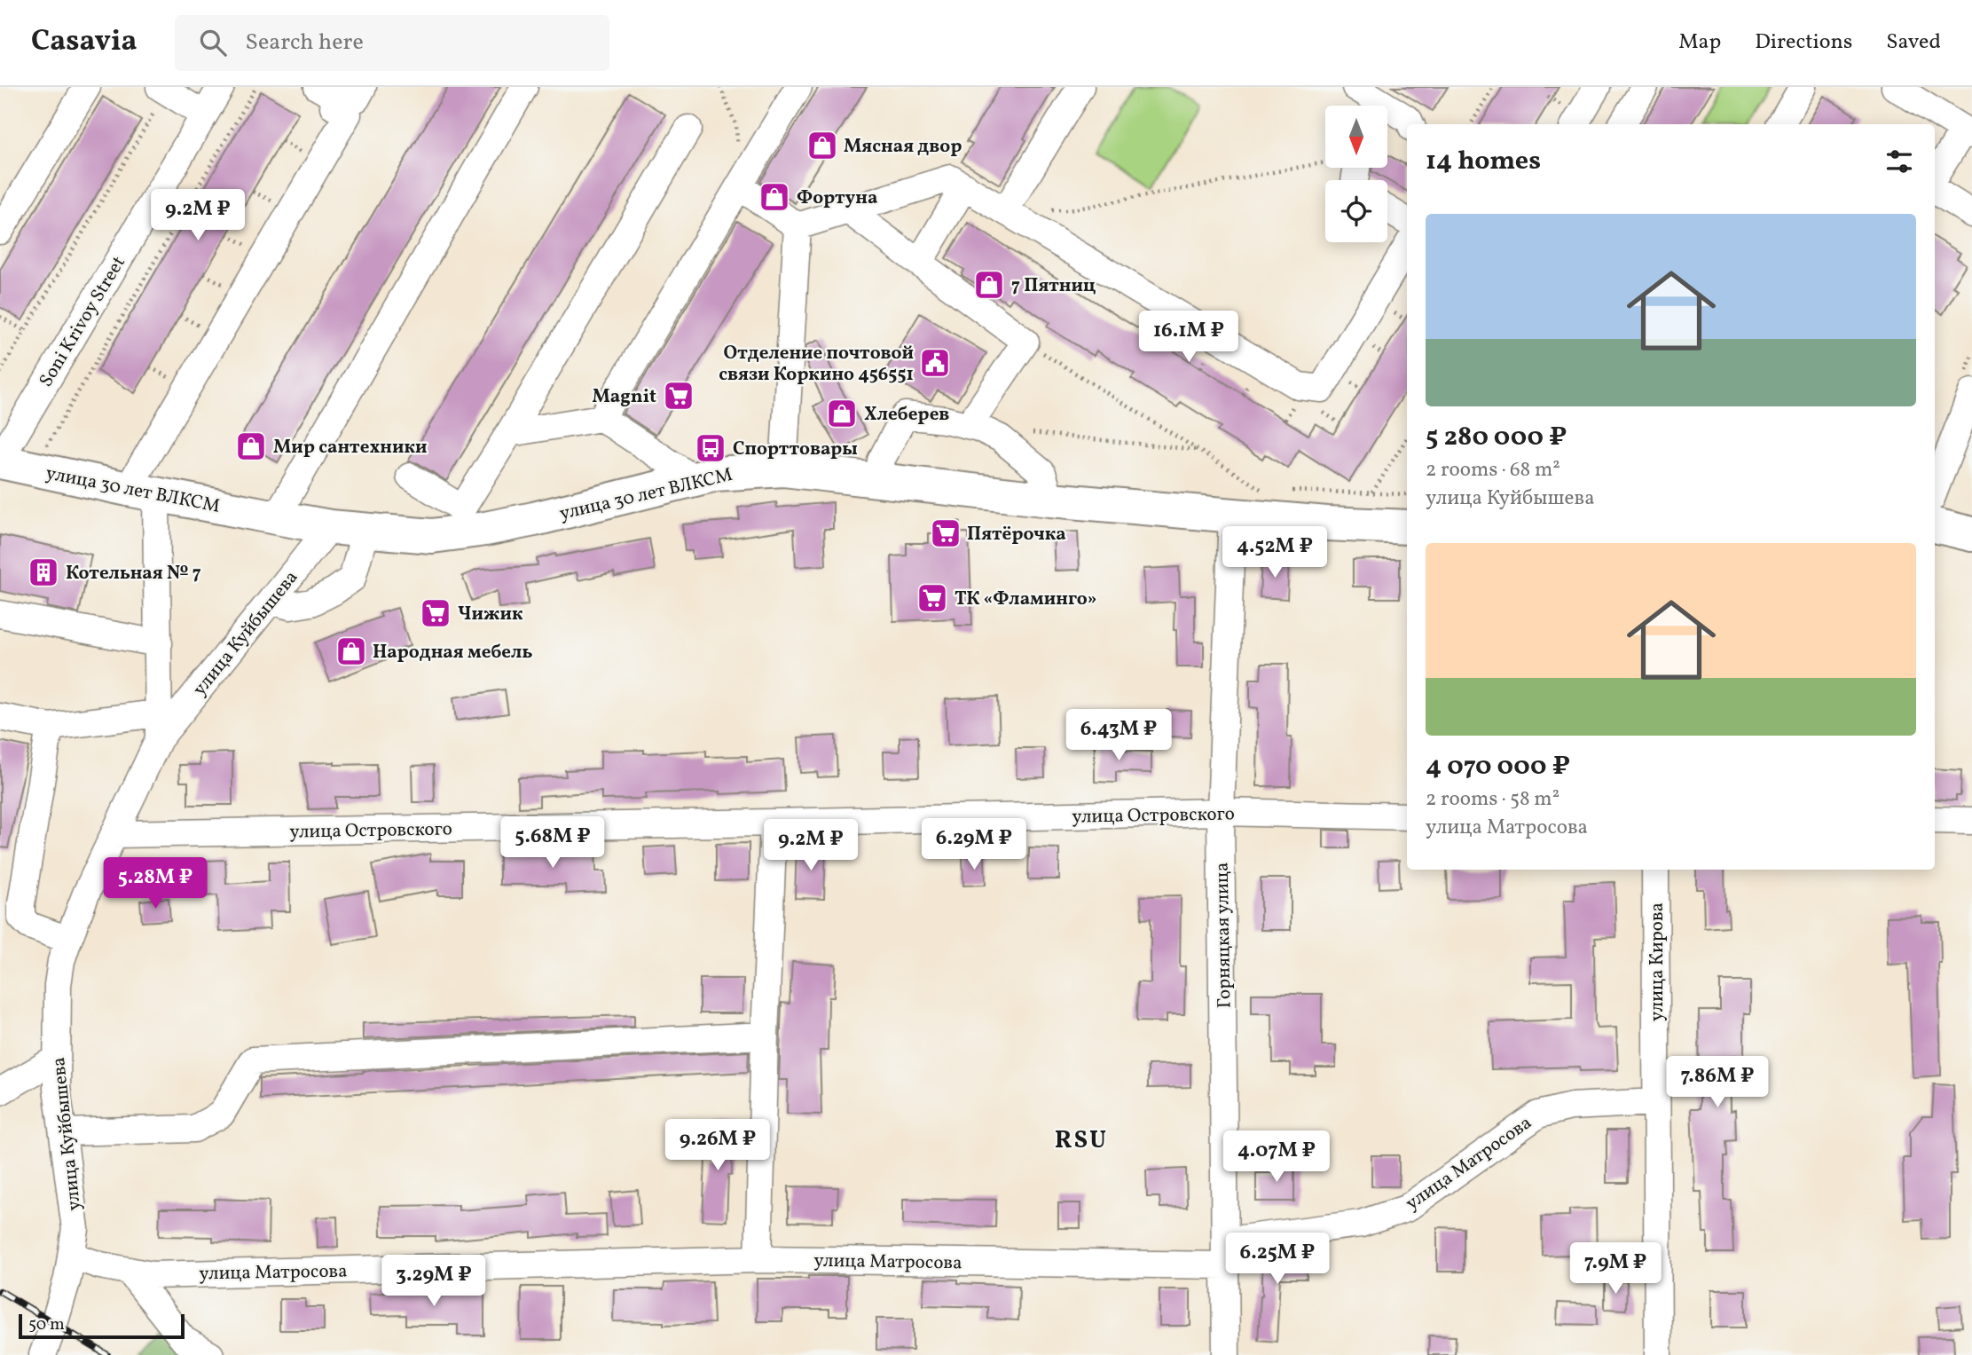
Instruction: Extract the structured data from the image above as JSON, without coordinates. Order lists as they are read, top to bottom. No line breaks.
{"streets":{"main road":["улица 30 лет ВЛКСМ"],"street":["Soni Krivoy Street","улица Куйбышева","улица Островского","Горняцкая улица","улица Кирова","улица Матросова"]},"crossings":[["Soni Krivoy Street","улица 30 лет ВЛКСМ"],["улица 30 лет ВЛКСМ","улица Куйбышева"],["улица 30 лет ВЛКСМ","Горняцкая улица"],["улица Куйбышева","улица Островского"],["улица Куйбышева","улица Матросова"],["улица Островского","Горняцкая улица"],["Горняцкая улица","улица Матросова"],["улица Кирова","улица Матросова"]],"districts":["RSU"],"places":{"shop":["Мясная двор","Фортуна","7 Пятниц","Хлеберев","Мир сантехники","Народная мебель"],"public building":["Отделение почтовой связи Коркино 456551"],"supermarket":["Magnit","Пятёрочка","ТК «Фламинго»","Чижик"],"bus stop":["Спорттовары"],"building":["Котельная № 7"]},"scale_bar":"50 m","north":"bottom","page":{"header":"Casavia","search":"Search here","nav":["Map","Directions","Saved"],"heading":"14 homes","price":["9.2M ₽","16.1M ₽","4.52M ₽","6.43M ₽","5.68M ₽","6.29M ₽","9.2M ₽","5.28M ₽","7.86M ₽","9.26M ₽","4.07M ₽","6.25M ₽","7.9M ₽","3.29M ₽"],"list":[{"name":"5 280 000 ₽","note":"2 rooms · 68 m² · улица Куйбышева"},{"name":"4 070 000 ₽","note":"2 rooms · 58 m² · улица Матросова"}],"scale":"50 m"}}
